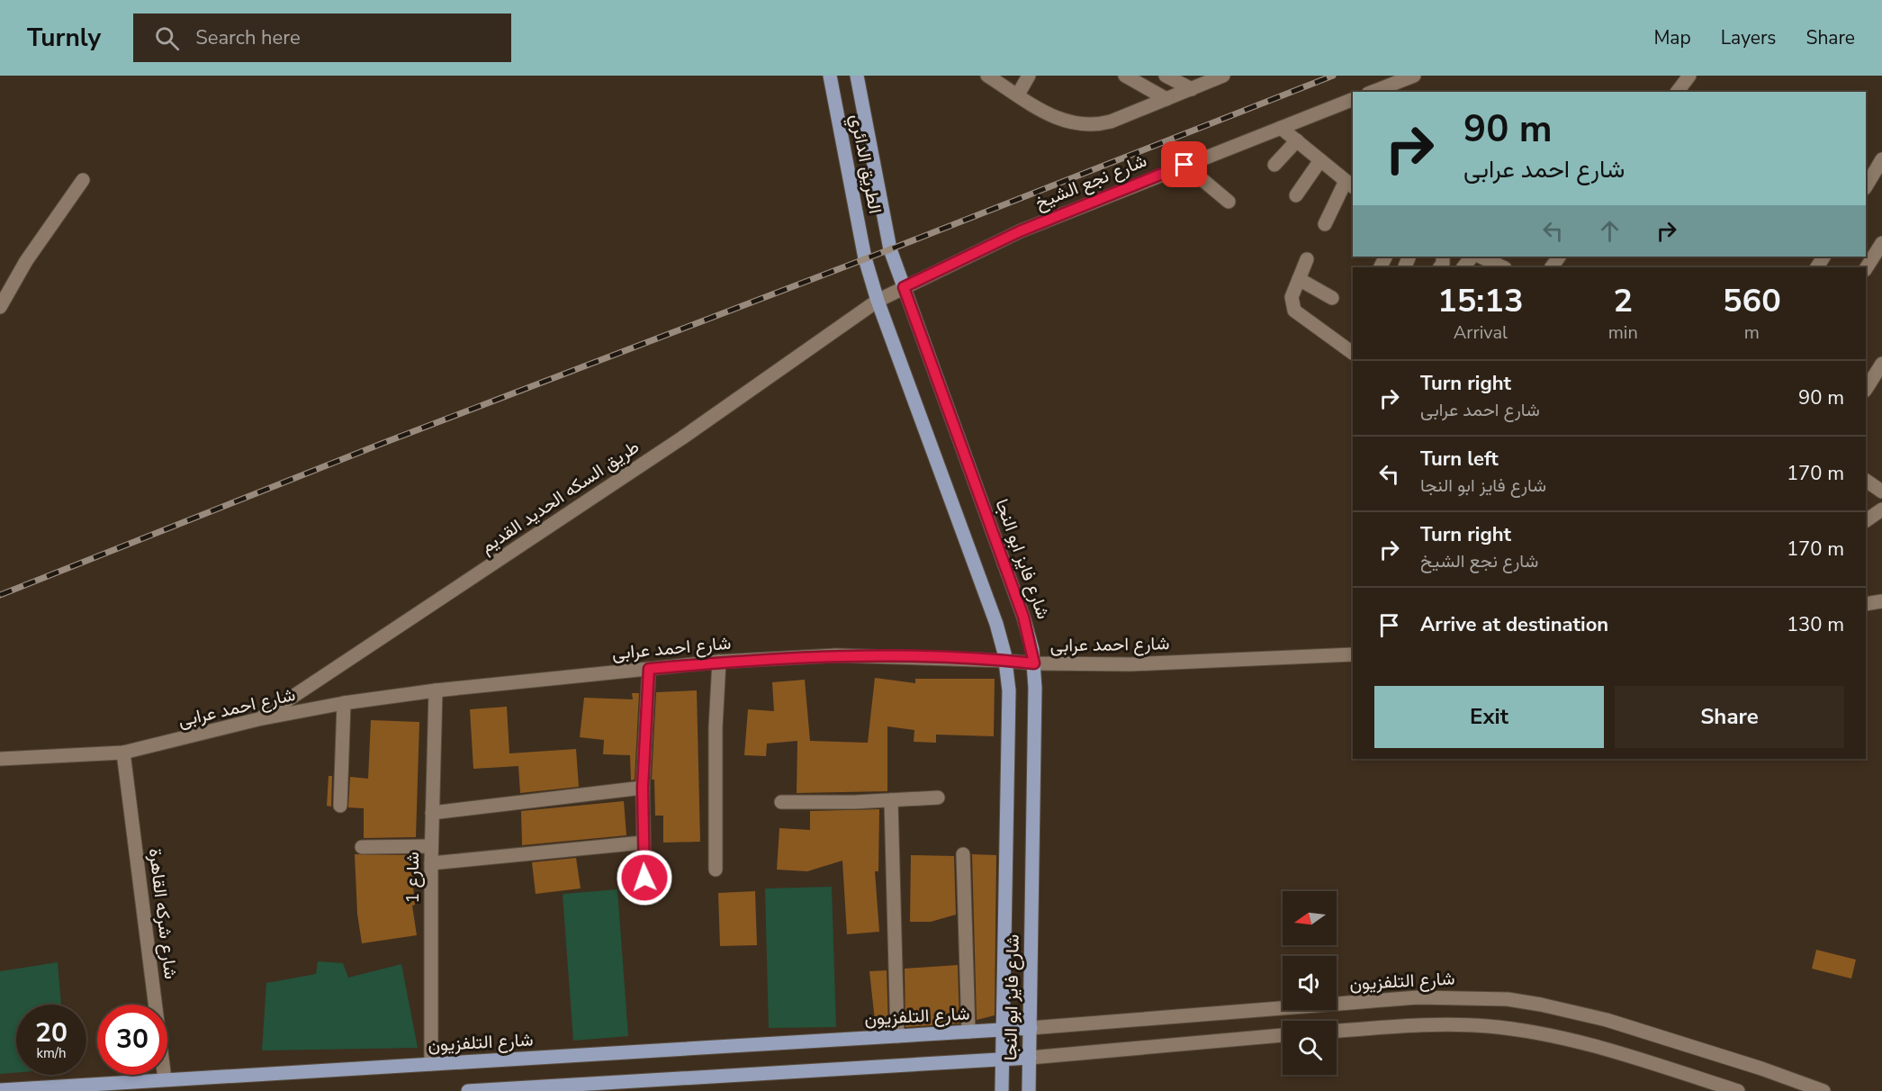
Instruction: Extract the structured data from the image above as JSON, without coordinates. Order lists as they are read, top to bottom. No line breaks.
{"streets":{"main road":["الطريق الدائري","شارع فايز ابو النجا","شارع التلفزيون"],"street":["شارع نجع الشيخ","طريق السكه الحديد القديم","شارع احمد عرابى","شارع 1","شارع شركه القاهرة"]},"crossings":[["الطريق الدائري","شارع فايز ابو النجا"],["شارع نجع الشيخ","طريق السكه الحديد القديم"],["شارع نجع الشيخ","شارع فايز ابو النجا"],["طريق السكه الحديد القديم","شارع فايز ابو النجا"],["طريق السكه الحديد القديم","شارع احمد عرابى"],["شارع فايز ابو النجا","شارع احمد عرابى"],["شارع فايز ابو النجا","شارع التلفزيون"],["شارع احمد عرابى","شارع 1"],["شارع احمد عرابى","شارع شركه القاهرة"],["شارع 1","شارع التلفزيون"],["شارع شركه القاهرة","شارع التلفزيون"]],"north":"left","page":{"header":"Turnly","search":"Search here","nav":["Map","Layers","Share"],"turn":["90 m","شارع احمد عرابى"],"eta":["15:13","Arrival","2","min","560","m"],"list":[{"name":"Turn right","note":"شارع احمد عرابى","value":"90 m"},{"name":"Turn left","note":"شارع فايز ابو النجا","value":"170 m"},{"name":"Turn right","note":"شارع نجع الشيخ","value":"170 m"},{"name":"Arrive at destination","value":"130 m"}],"buttons":["Exit","Share"],"speed":"20 km/h","limit":"30"}}
